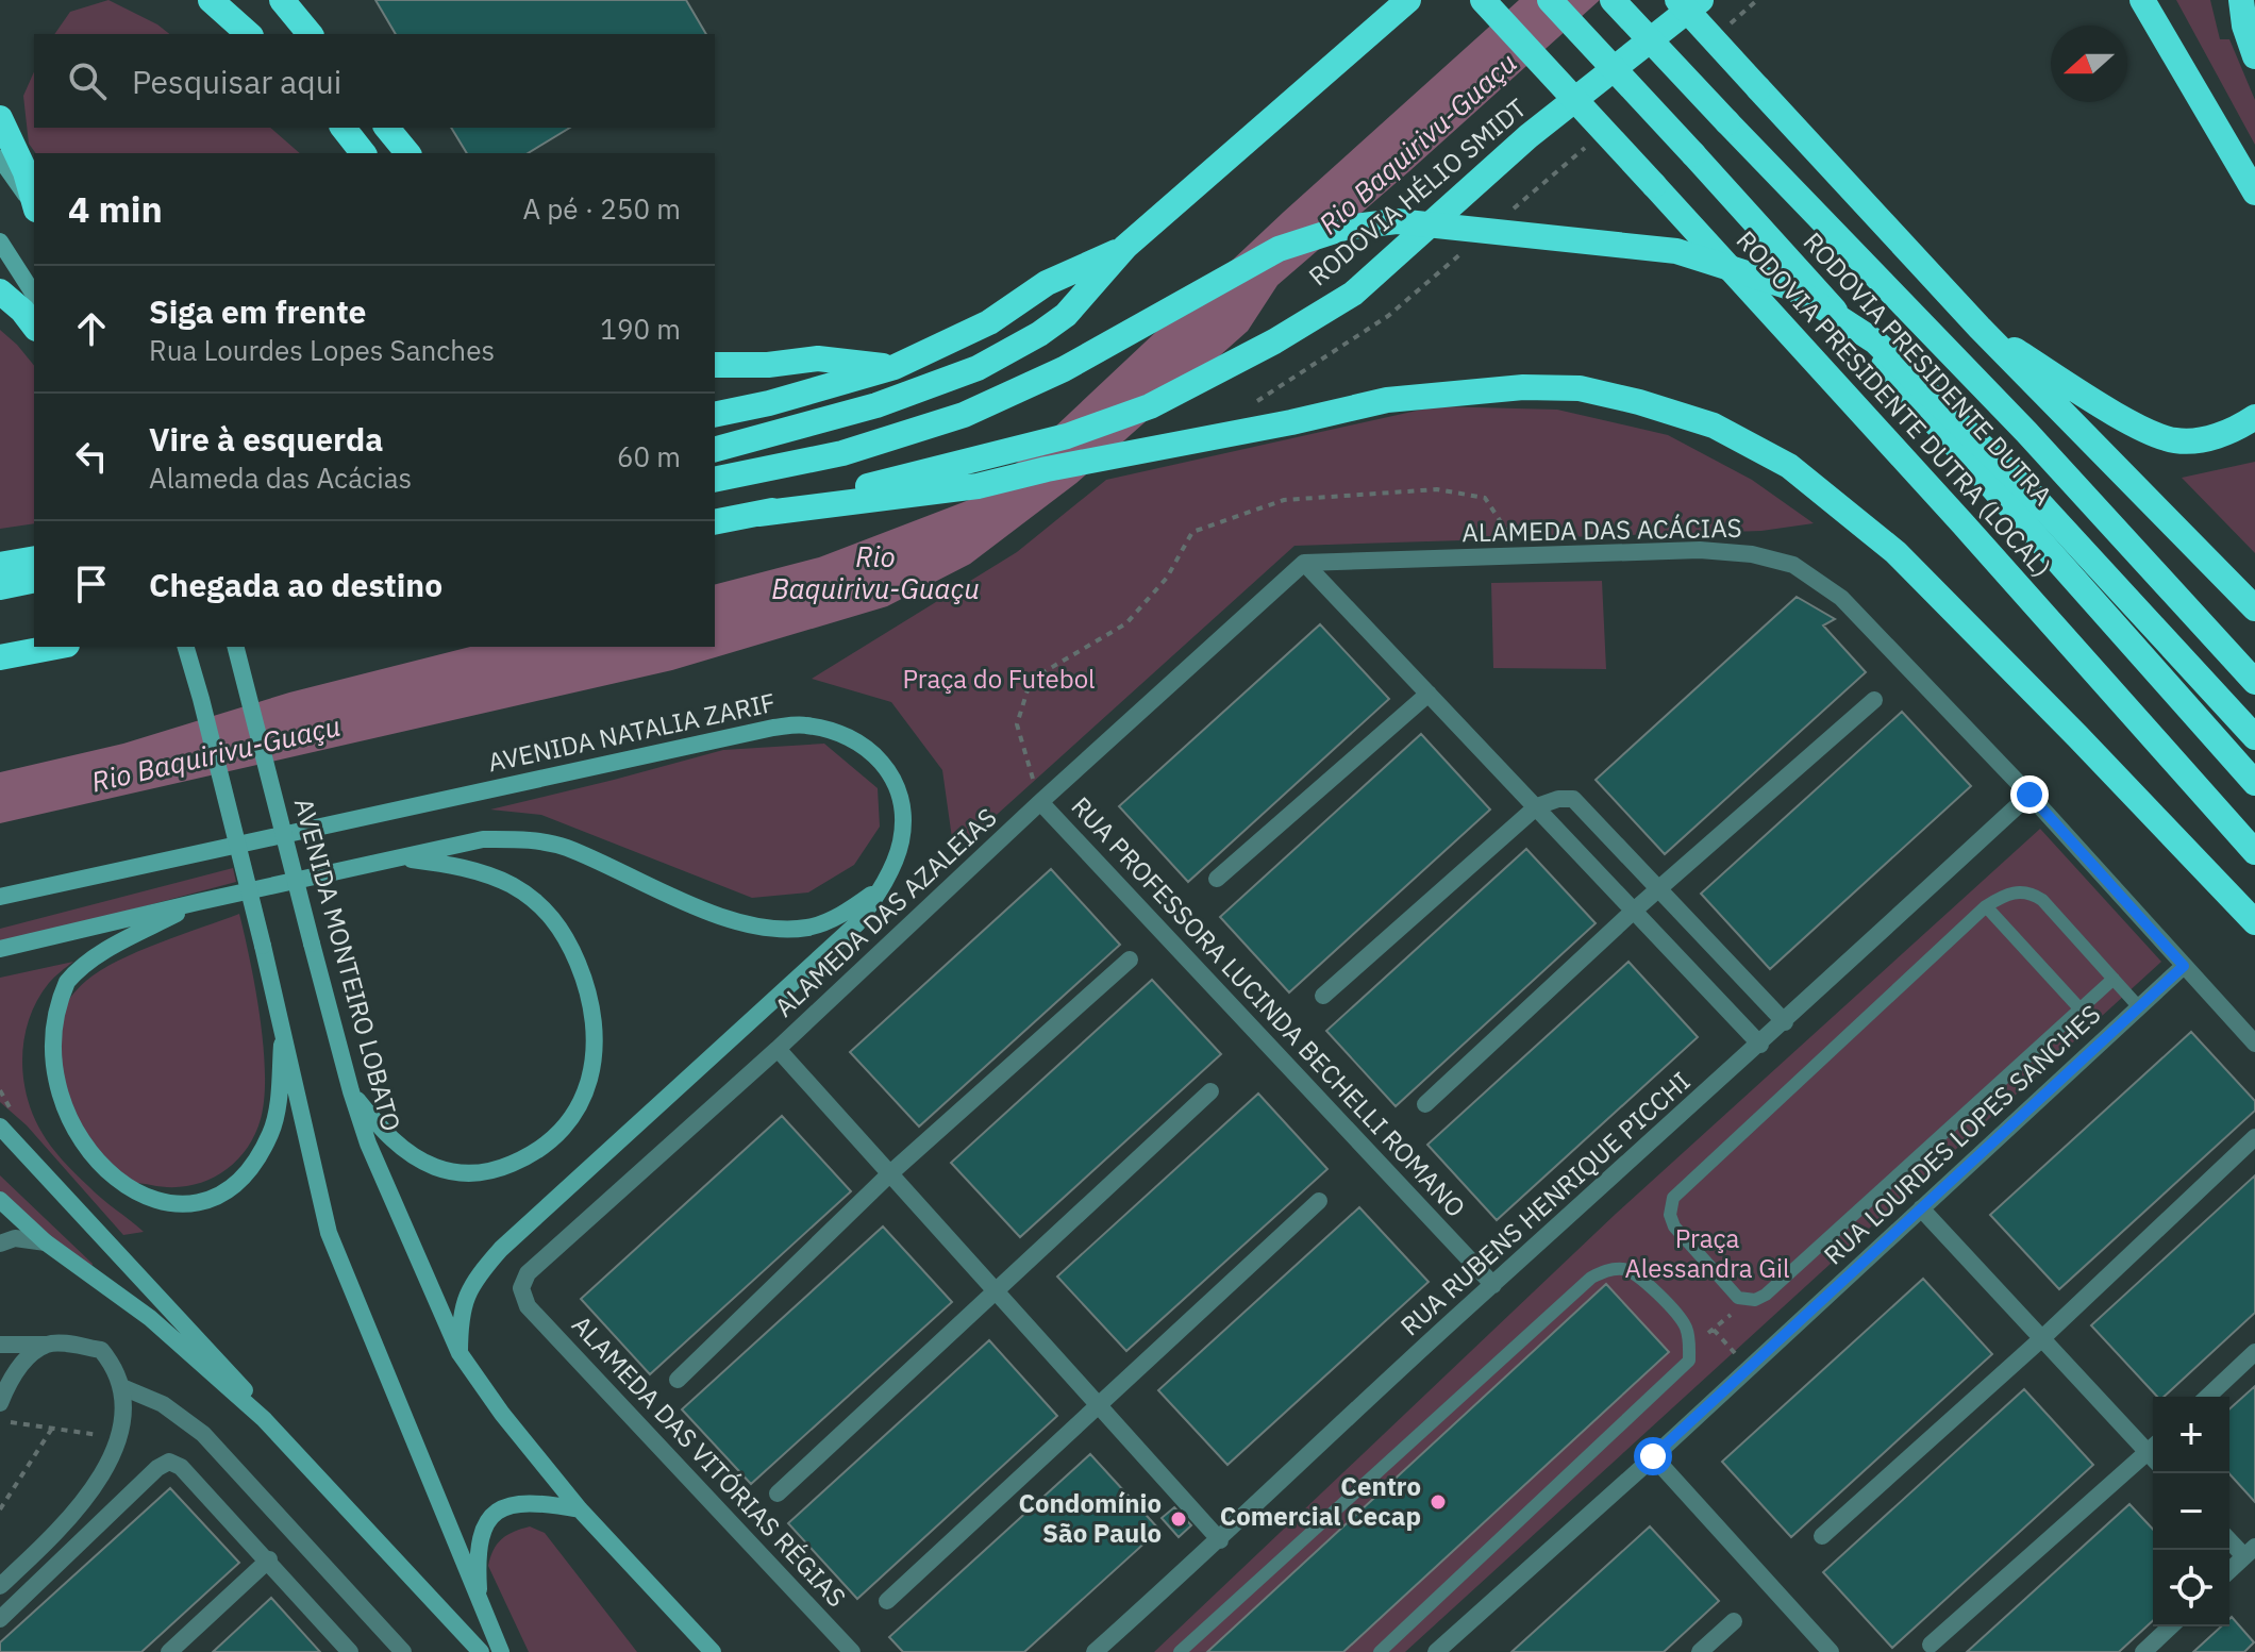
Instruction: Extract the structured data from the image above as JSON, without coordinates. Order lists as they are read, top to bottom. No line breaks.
{"streets":{"highway":["RODOVIA HÉLIO SMIDT","RODOVIA PRESIDENTE DUTRA","RODOVIA PRESIDENTE DUTRA (LOCAL)"],"main road":["AVENIDA NATALIA ZARIF","AVENIDA MONTEIRO LOBATO"],"street":["ALAMEDA DAS ACÁCIAS","ALAMEDA DAS AZALEIAS","RUA PROFESSORA LUCINDA BECHELLI ROMANO","RUA LOURDES LOPES SANCHES","RUA RUBENS HENRIQUE PICCHI","ALAMEDA DAS VITÓRIAS RÉGIAS"]},"crossings":[["ALAMEDA DAS ACÁCIAS","ALAMEDA DAS AZALEIAS"],["ALAMEDA DAS ACÁCIAS","RUA LOURDES LOPES SANCHES"],["ALAMEDA DAS ACÁCIAS","RUA RUBENS HENRIQUE PICCHI"],["AVENIDA NATALIA ZARIF","AVENIDA MONTEIRO LOBATO"],["ALAMEDA DAS AZALEIAS","RUA PROFESSORA LUCINDA BECHELLI ROMANO"],["ALAMEDA DAS AZALEIAS","ALAMEDA DAS VITÓRIAS RÉGIAS"],["RUA PROFESSORA LUCINDA BECHELLI ROMANO","RUA RUBENS HENRIQUE PICCHI"]],"water":["Rio Baquirivu-Guaçu"],"parks":["Praça do Futebol","Praça Alessandra Gil"],"places":["Centro Comercial Cecap","Condomínio São Paulo"],"north":"left","page":{"search":"Pesquisar aqui","heading":["4 min","A pé · 250 m"],"list":[["Siga em frente","Rua Lourdes Lopes Sanches","190 m"],["Vire à esquerda","Alameda das Acácias","60 m"],"Chegada ao destino"],"map_buttons":["+","−"]}}
